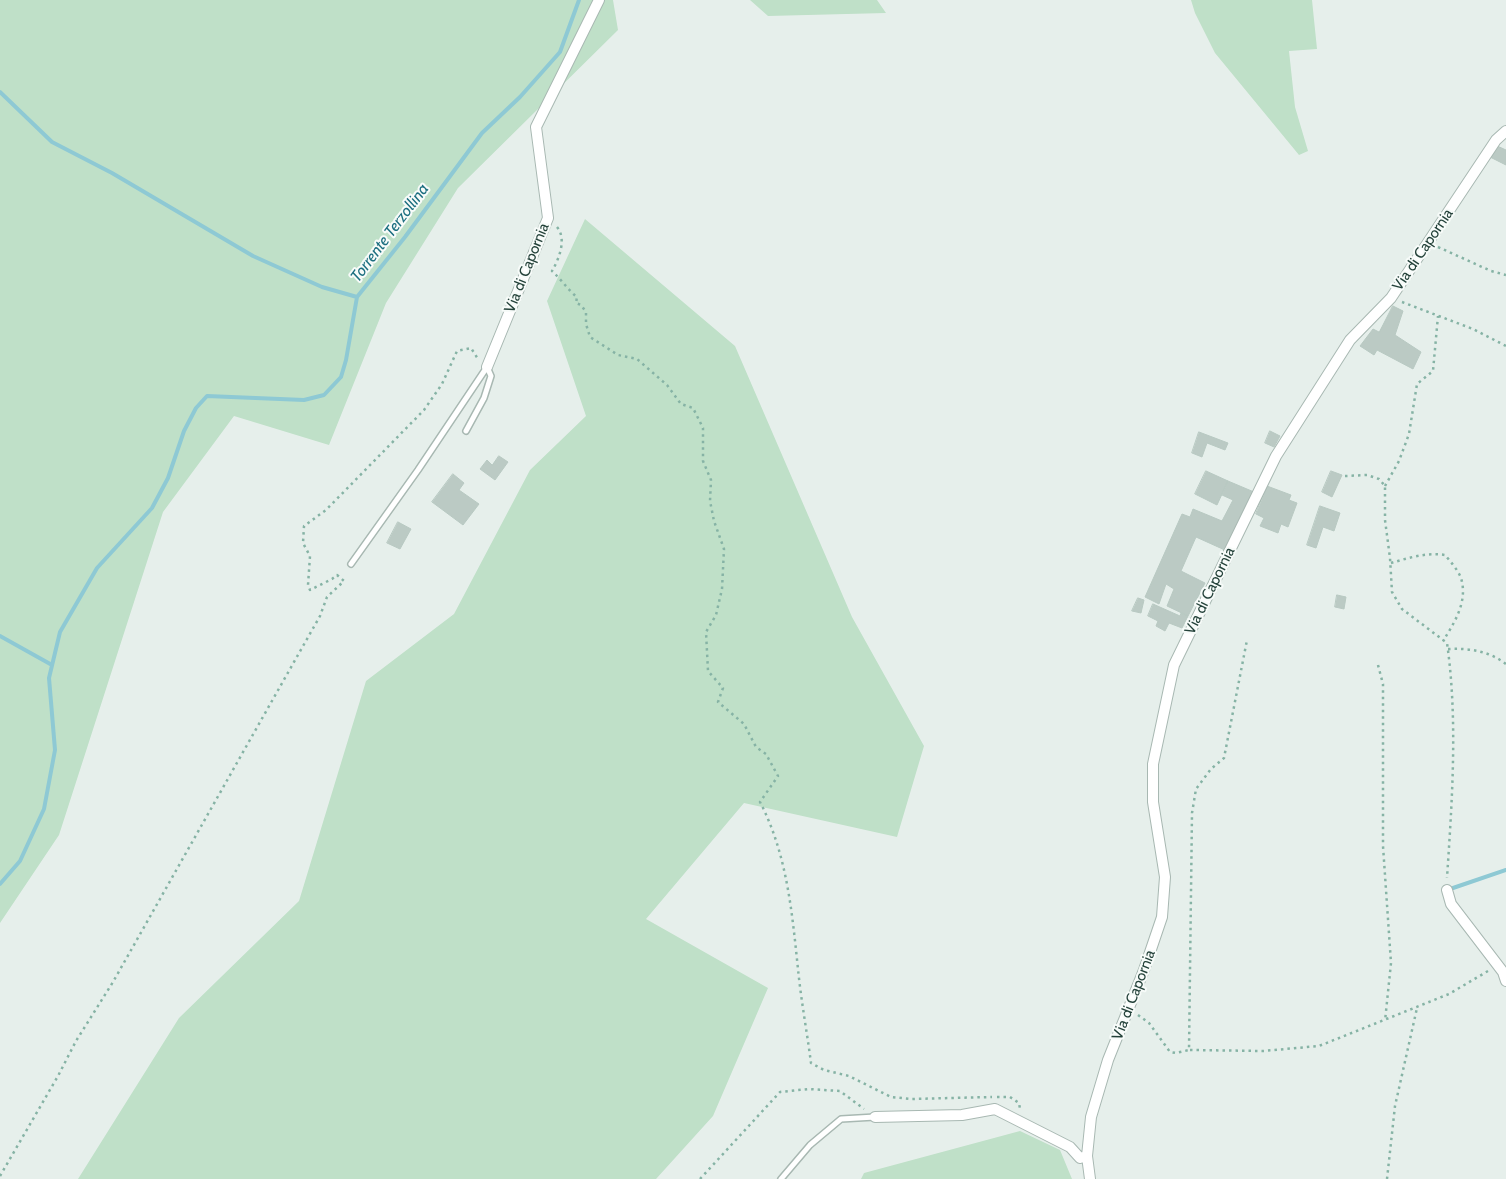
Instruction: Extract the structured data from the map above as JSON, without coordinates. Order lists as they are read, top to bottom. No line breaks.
{"streets":{"street":["Via di Capornia"]},"water":["Torrente Terzollina"]}
